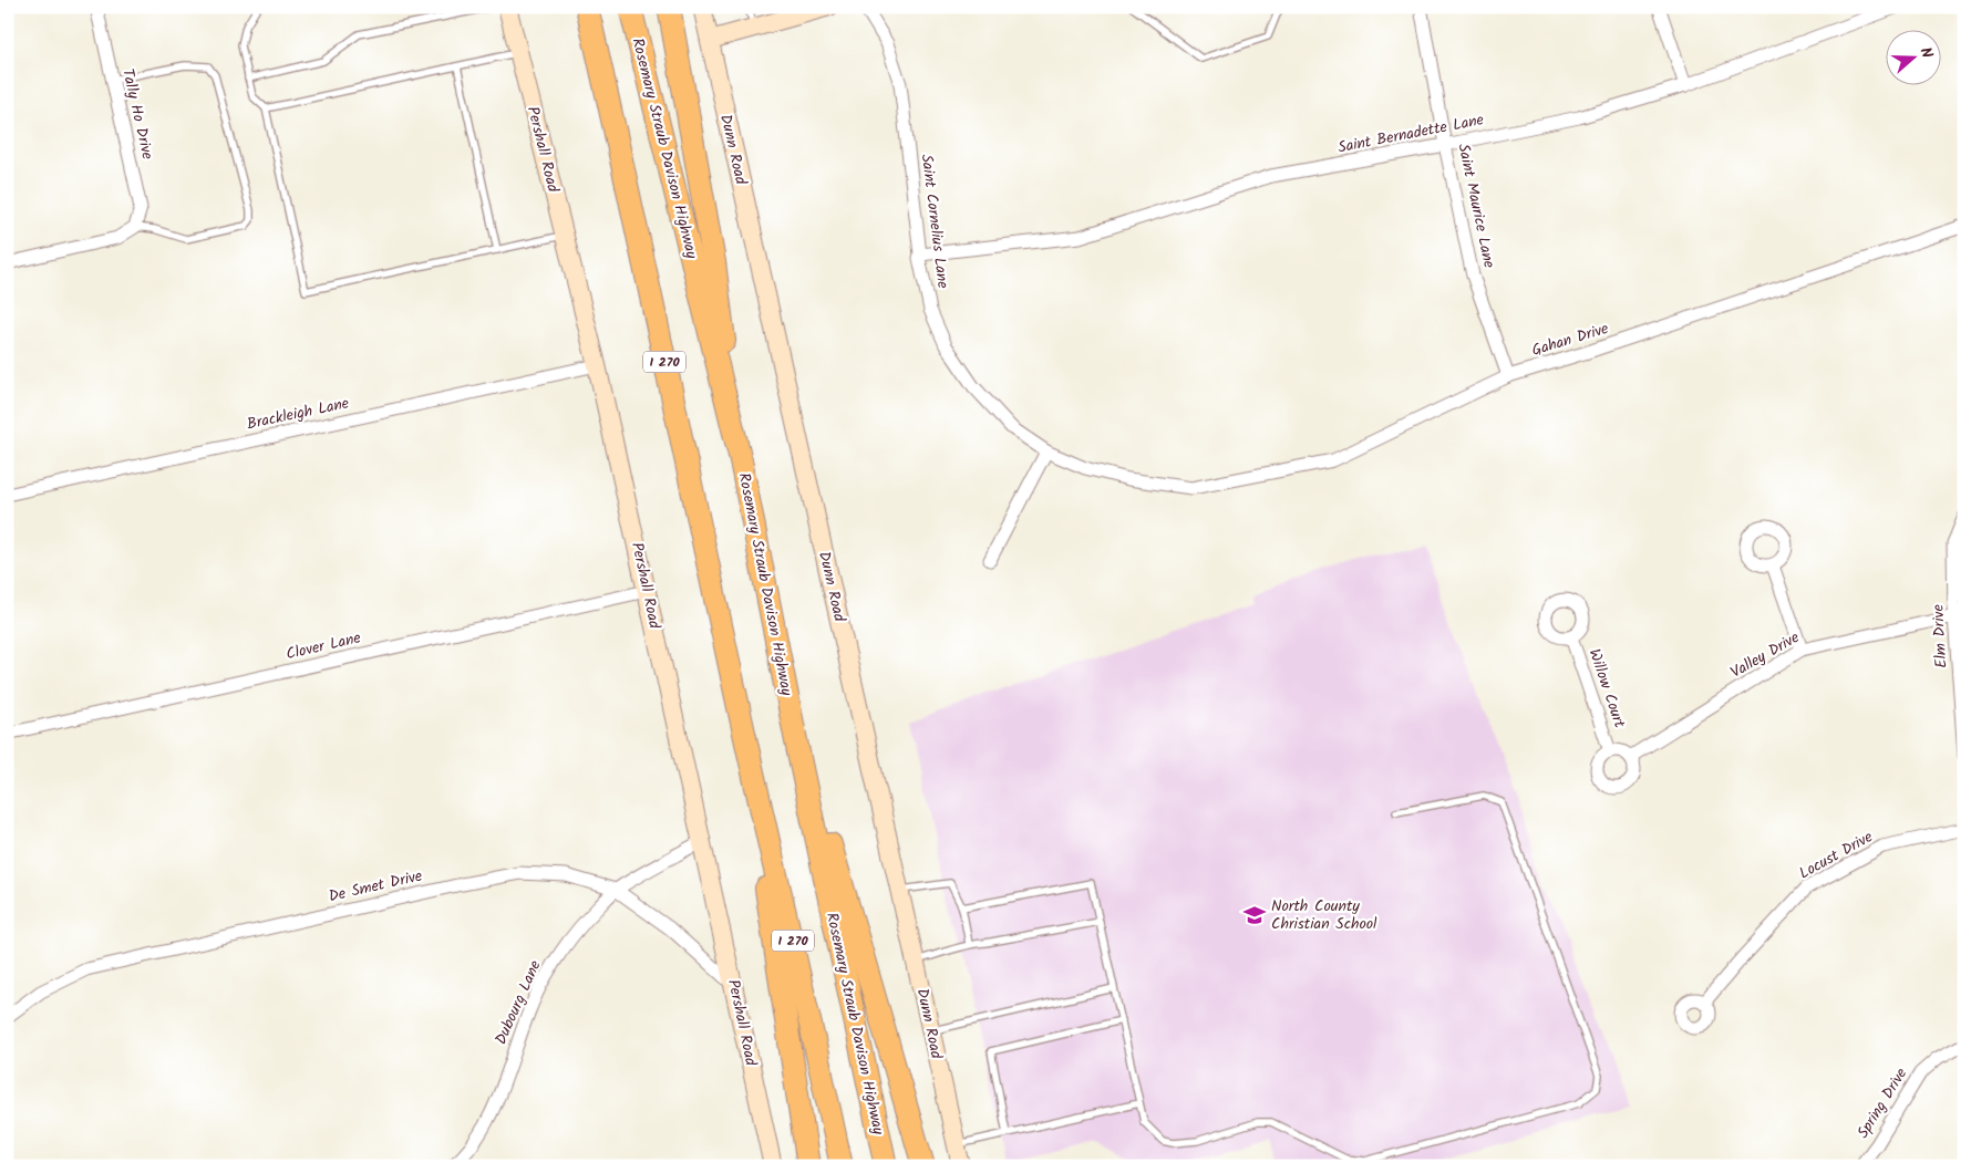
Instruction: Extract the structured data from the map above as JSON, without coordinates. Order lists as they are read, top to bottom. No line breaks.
{"streets":{"highway":["Rosemary Straub Davison Highway","I 270"],"street":["Tally Ho Drive","Saint Bernadette Lane","Pershall Road","Dunn Road","Saint Maurice Lane","Saint Cornelius Lane","Gahan Drive","Brackleigh Lane","Elm Drive","Clover Lane","Valley Drive","Willow Court","Locust Drive","De Smet Drive","Dubourg Lane","Spring Drive"]},"crossings":[["Saint Bernadette Lane","Saint Maurice Lane"],["Saint Bernadette Lane","Saint Cornelius Lane"],["Pershall Road","Brackleigh Lane"],["Pershall Road","Clover Lane"],["Pershall Road","De Smet Drive"],["Pershall Road","Dubourg Lane"],["Saint Maurice Lane","Gahan Drive"],["Saint Cornelius Lane","Gahan Drive"],["Elm Drive","Valley Drive"],["Valley Drive","Willow Court"],["De Smet Drive","Dubourg Lane"]],"places":{"school or university":["North County Christian School"]},"north":"right"}
